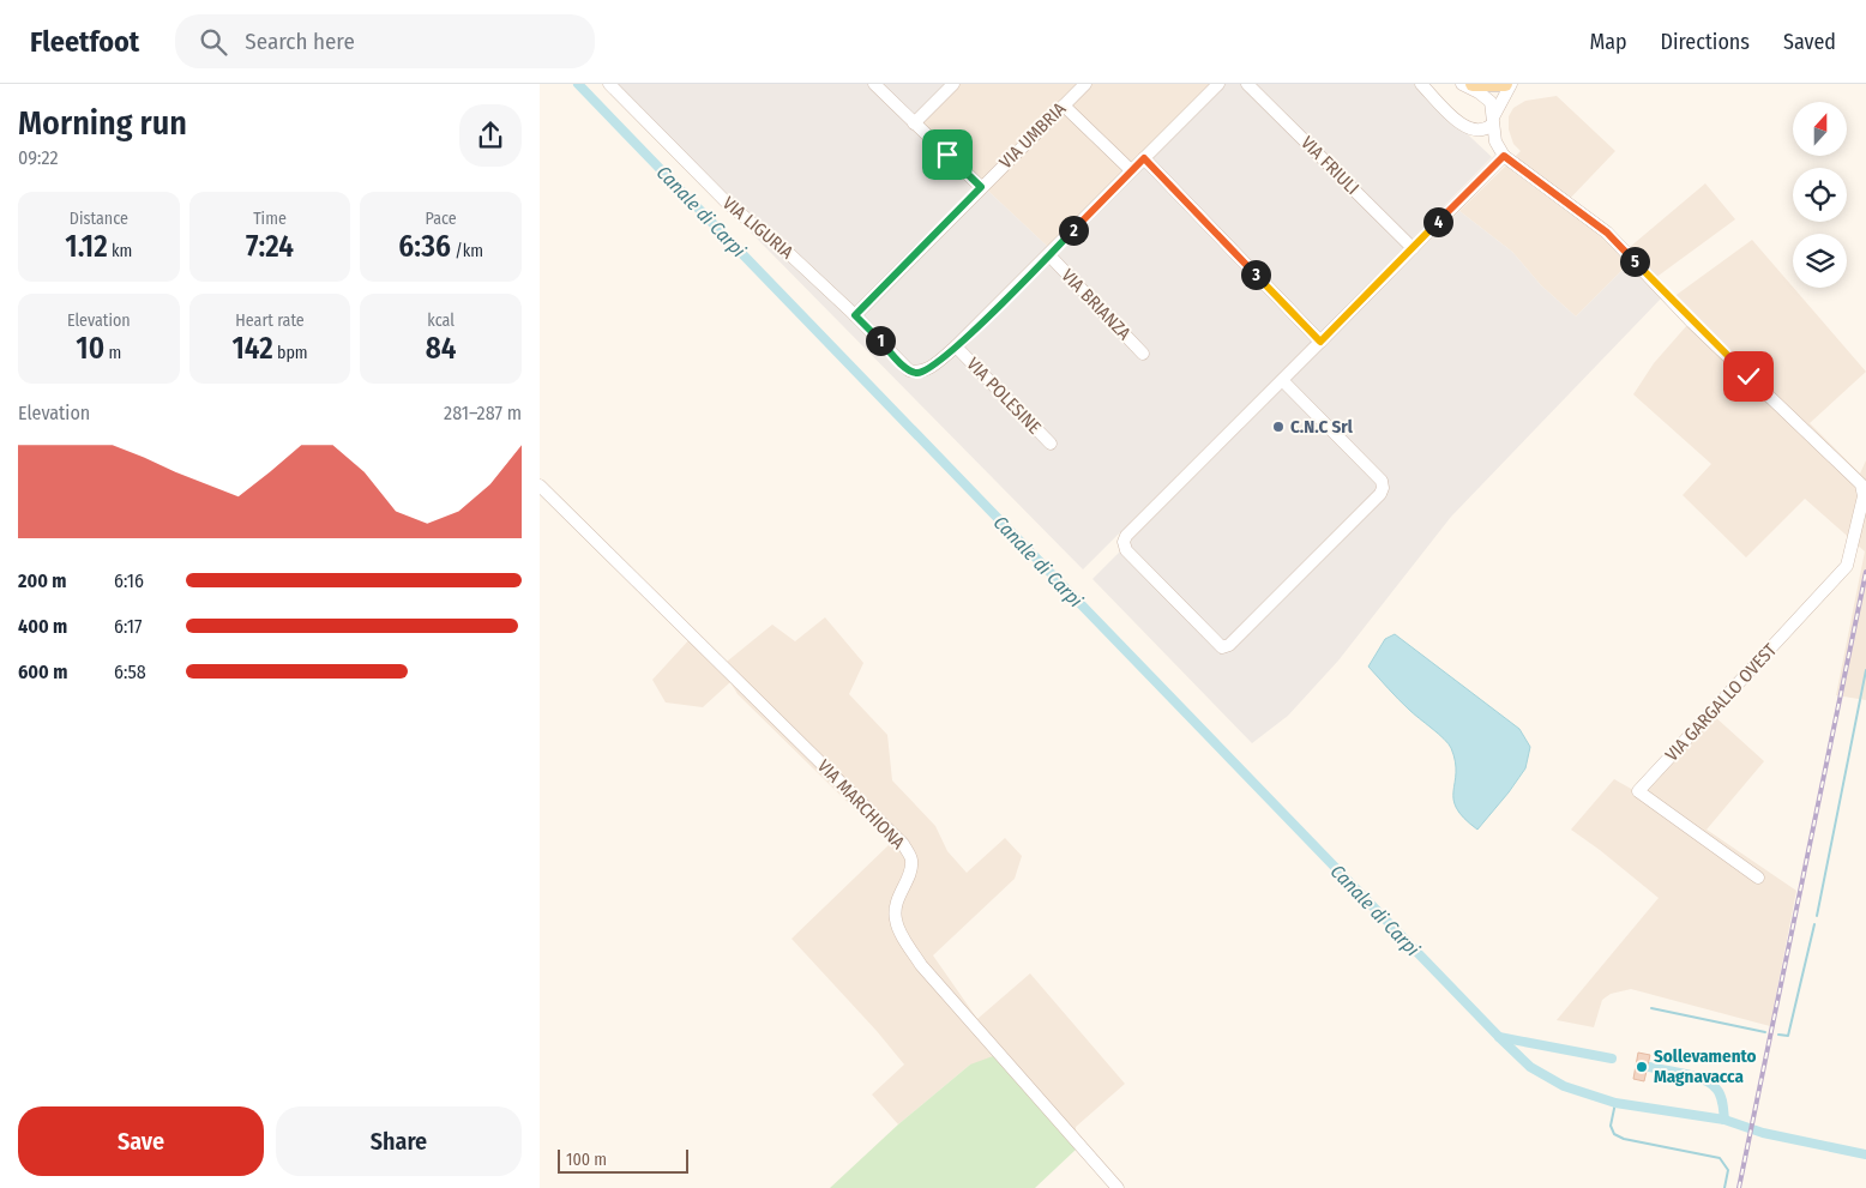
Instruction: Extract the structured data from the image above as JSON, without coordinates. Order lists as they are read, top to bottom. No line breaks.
{"streets":{"street":["VIA UMBRIA","VIA FRIULI","VIA LIGURIA","VIA BRIANZA","VIA POLESINE","VIA GARGALLO OVEST","VIA MARCHIONA"]},"crossings":[["VIA UMBRIA","VIA LIGURIA"],["VIA LIGURIA","VIA POLESINE"]],"water":["Canale di Carpi"],"places":["C.N.C Srl","Sollevamento Magnavacca"],"scale_bar":"100 m","north":"top","page":{"header":"Fleetfoot","search":"Search here","nav":["Map","Directions","Saved"],"heading":["Morning run","09:22"],"stats":[["Distance","1.12 km"],["Time","7:24"],["Pace","6:36 /km"],["Elevation","10 m"],["Heart rate","142 bpm"],["kcal","84"]],"pins":["4","2","5","3","1"],"chart":["Elevation","281–287 m"],"list":[{"name":"200 m","note":"6:16"},{"name":"400 m","note":"6:17"},{"name":"600 m","note":"6:58"}],"buttons":["Save","Share"],"scale":"100 m"}}
